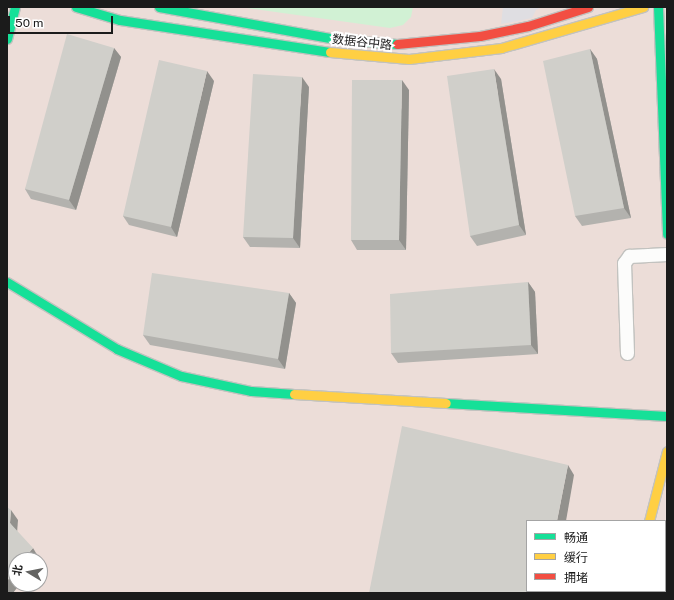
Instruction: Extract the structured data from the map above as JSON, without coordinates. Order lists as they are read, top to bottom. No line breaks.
{"streets":{"street":["数据谷中路"]},"legend":["畅通","缓行","拥堵"],"scale_bar":"50 m","north":"left"}
